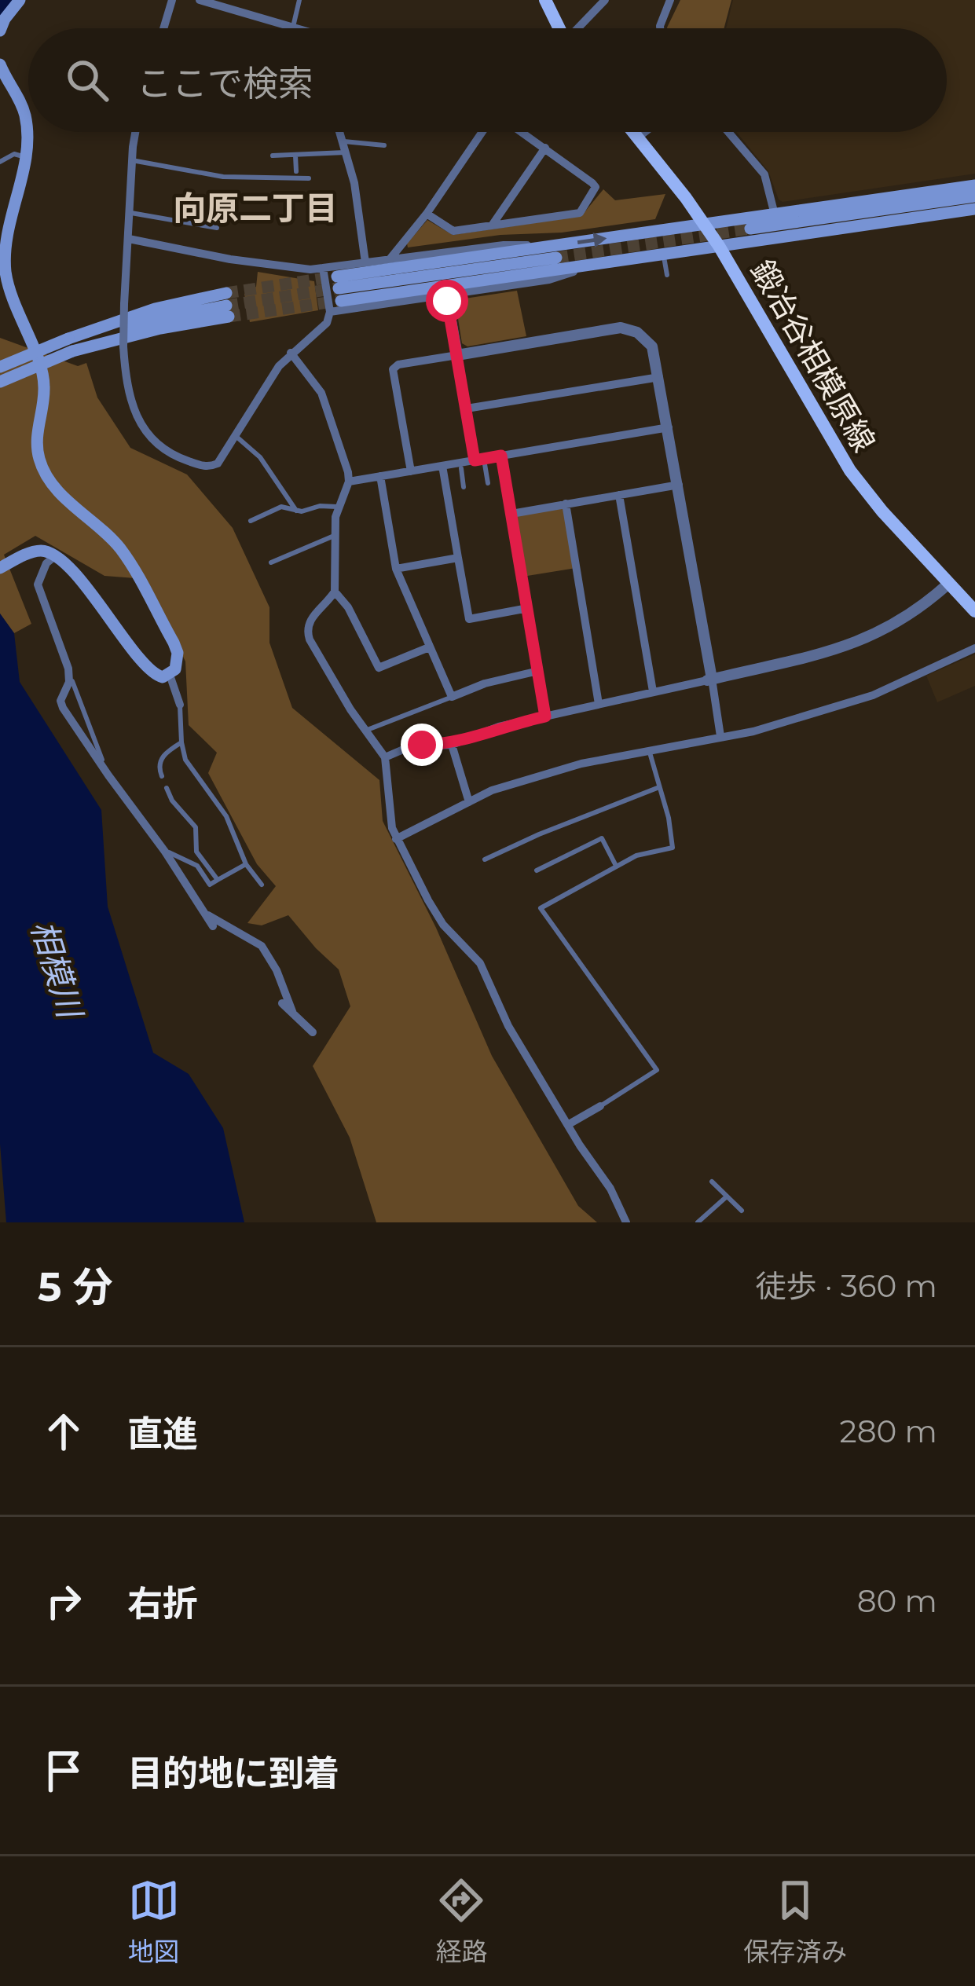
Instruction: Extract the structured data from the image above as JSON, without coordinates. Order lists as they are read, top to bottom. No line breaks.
{"streets":{"main road":["鍛冶谷相模原線"]},"districts":["向原二丁目"],"water":["相模川"],"page":{"search":"ここで検索","heading":["5 分","徒歩 · 360 m"],"list":[["直進","280 m"],["右折","80 m"],"目的地に到着"],"nav":["地図","経路","保存済み"]}}
